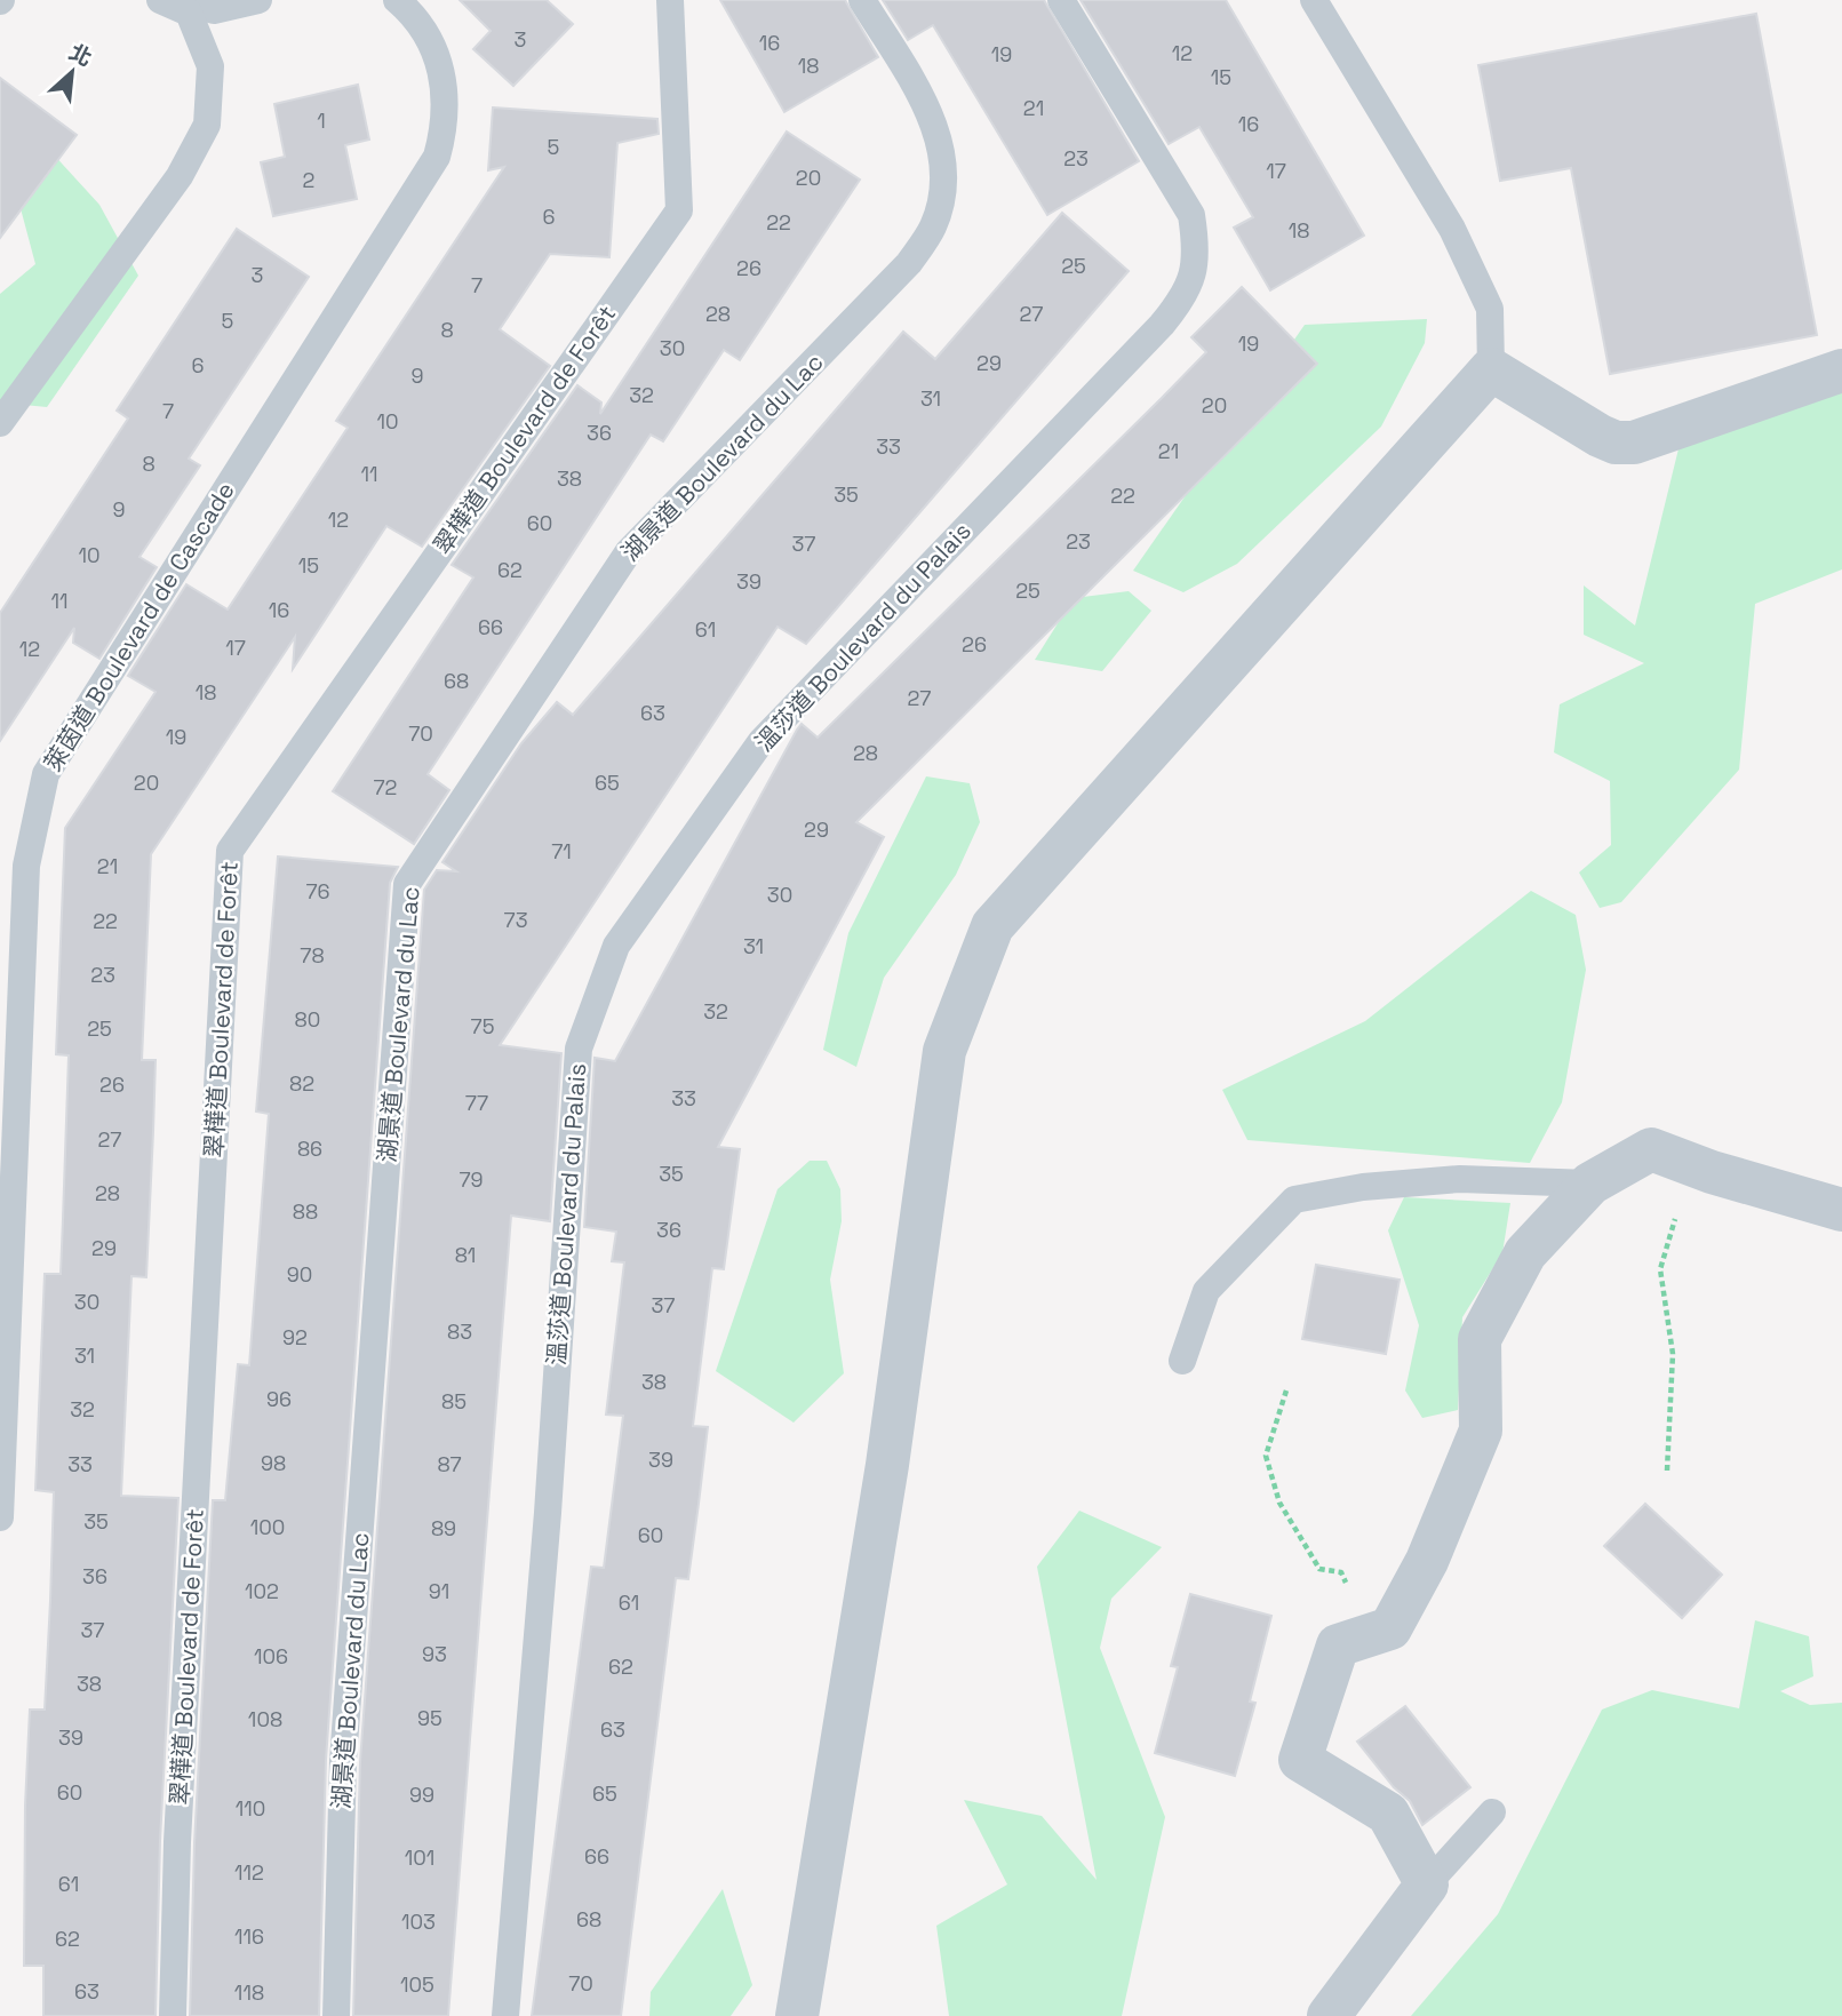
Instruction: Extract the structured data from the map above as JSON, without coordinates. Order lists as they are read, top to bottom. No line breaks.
{"streets":{"lane":["翠樺道 Boulevard de Forêt","湖景道 Boulevard du Lac","萊茵道 Boulevard de Cascade","溫莎道 Boulevard du Palais"]},"house_numbers":["3","16","12","19","18","15","21","1","16","5","23","17","20","2","6","22","18","25","26","3","7","28","27","5","8","19","30","29","6","9","32","31","20","7","10","36","33","21","8","11","38","35","22","9","12","60","23","37","10","15","62","39","25","11","16","66","61","26","17","12","68","18","27","63","70","19","28","20","65","72","29","71","21","76","30","73","22","31","78","23","32","80","75","25","82","26","33","77","27","86","35","79","28","88","36","29","81","90","30","37","83","92","31","38","96","85","32","39","98","33","87","35","100","89","60","36","102","91","61","37","93","106","62","38","95","108","63","39","60","65","99","110","66","101","112","61","68","103","116","62","70","105","63","118"],"north":"top right"}
